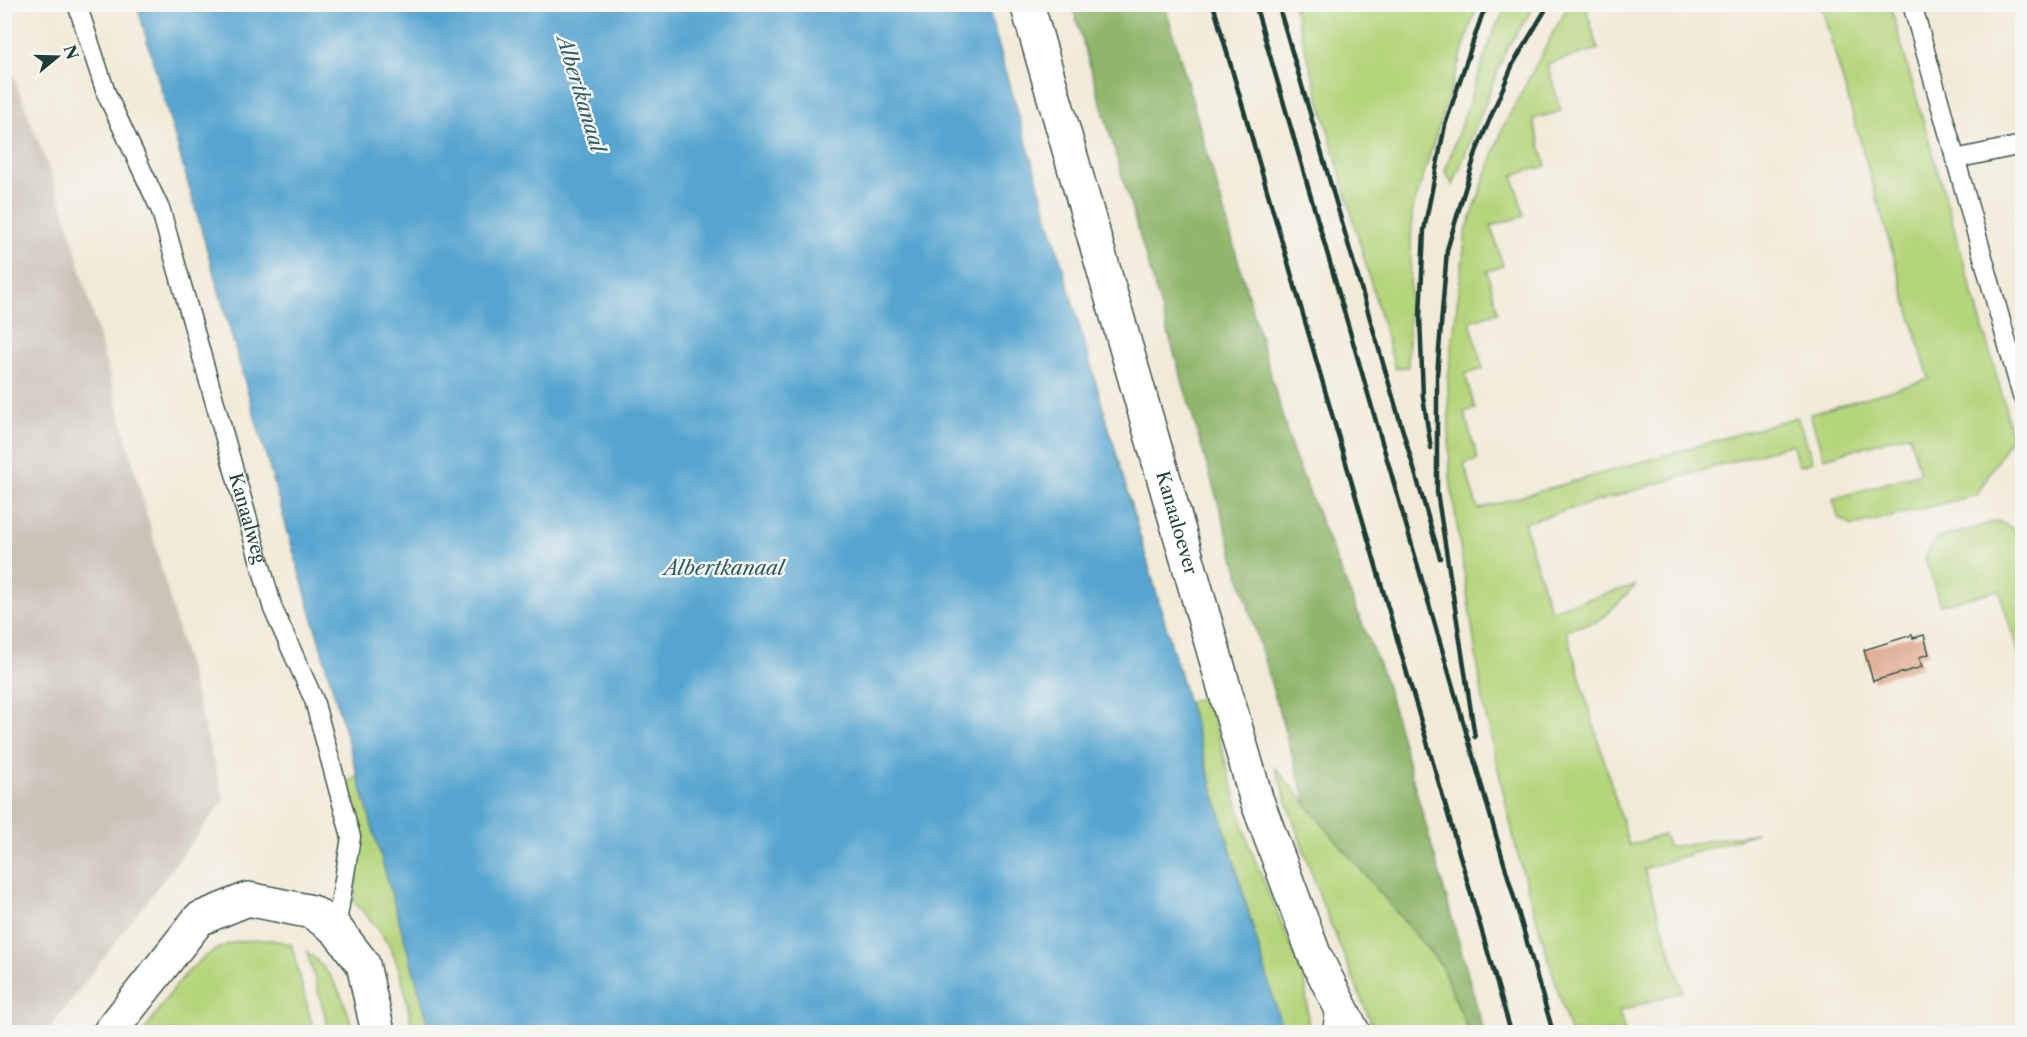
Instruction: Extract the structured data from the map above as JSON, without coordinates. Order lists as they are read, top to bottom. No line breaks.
{"streets":{"street":["Kanaaloever"],"lane":["Kanaalweg"]},"water":["Albertkanaal"],"north":"right"}
